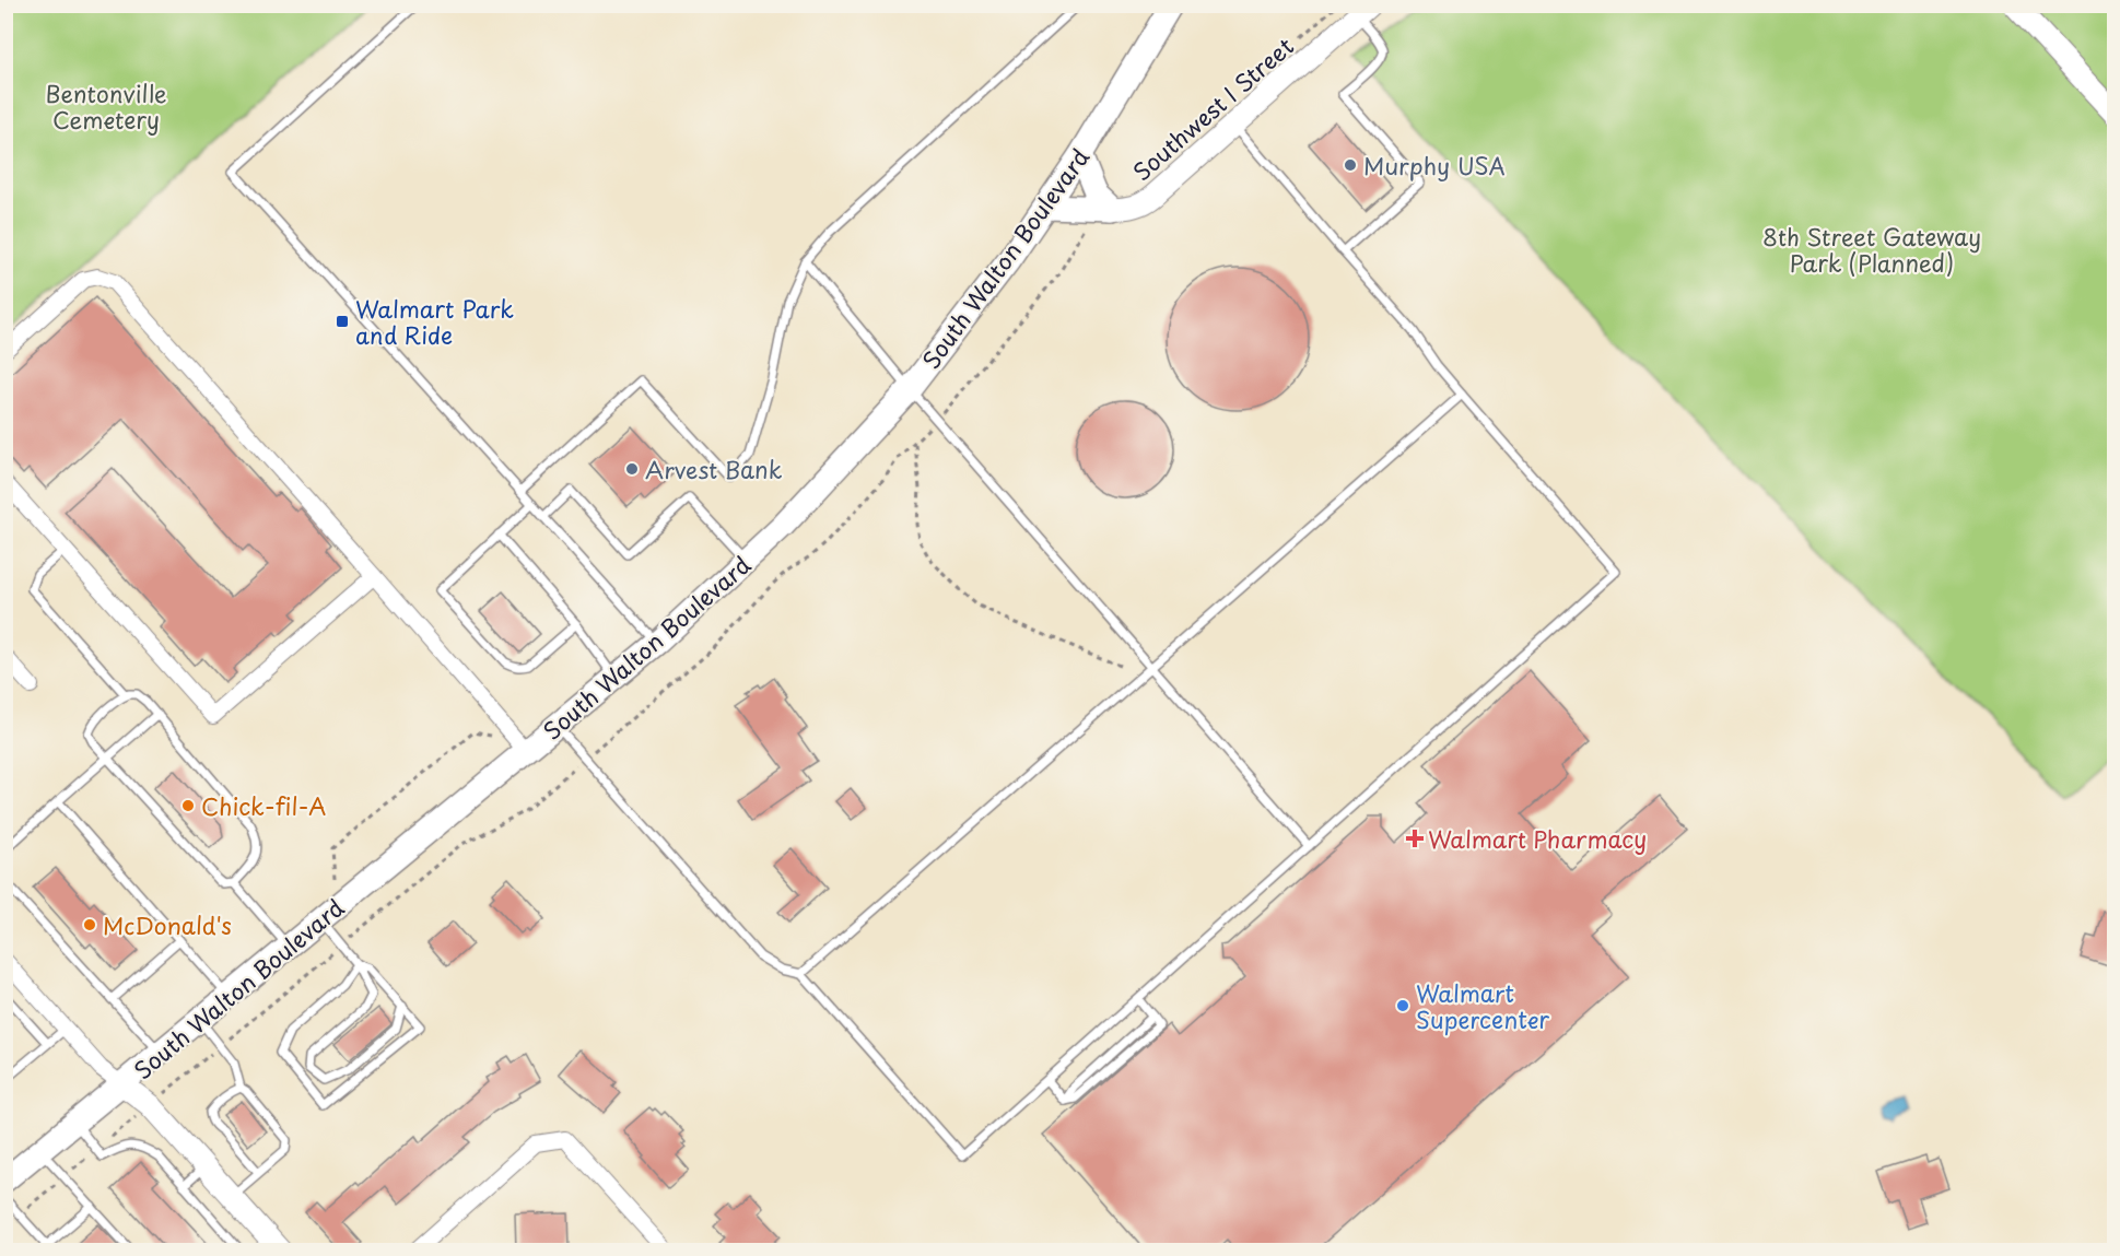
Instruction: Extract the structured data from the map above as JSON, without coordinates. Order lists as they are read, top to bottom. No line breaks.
{"streets":{"main road":["South Walton Boulevard"],"street":["Southwest I Street"]},"parks":["Bentonville Cemetery","8th Street Gateway Park (Planned)"],"places":{"other":["Murphy USA","Arvest Bank","Chick-fil-A","McDonald's","Walmart Supercenter"],"transit":["Walmart Park and Ride"],"health":["Walmart Pharmacy"]}}
